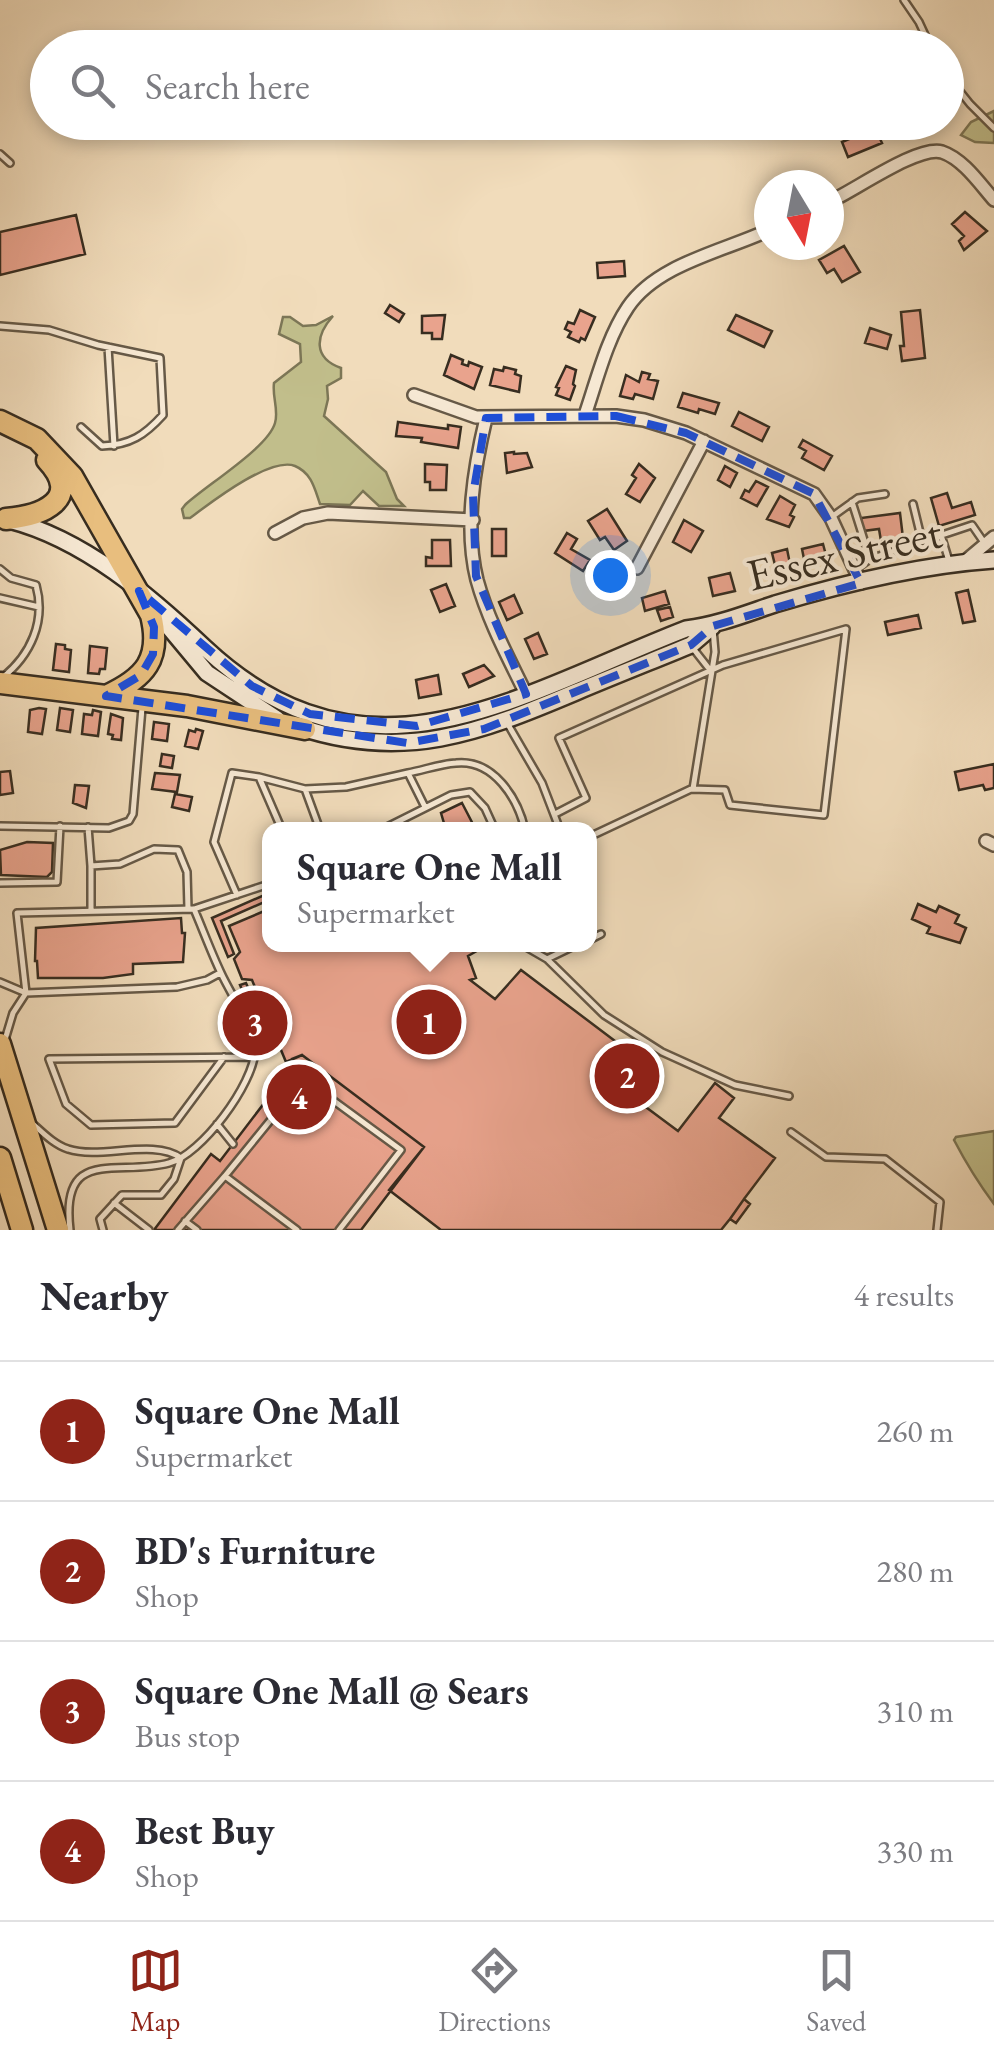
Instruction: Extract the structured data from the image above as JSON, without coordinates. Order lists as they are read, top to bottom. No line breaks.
{"streets":{"main road":["Essex Street"]},"north":"bottom","page":{"search":"Search here","popup":["Square One Mall","Supermarket"],"pins":["1","3","2","4"],"heading":["Nearby","4 results"],"list":[{"mark":"1","name":"Square One Mall","note":"Supermarket","value":"260 m"},{"mark":"2","name":"BD's Furniture","note":"Shop","value":"280 m"},{"mark":"3","name":"Square One Mall @ Sears","note":"Bus stop","value":"310 m"},{"mark":"4","name":"Best Buy","note":"Shop","value":"330 m"}],"nav":["Map","Directions","Saved"]}}
